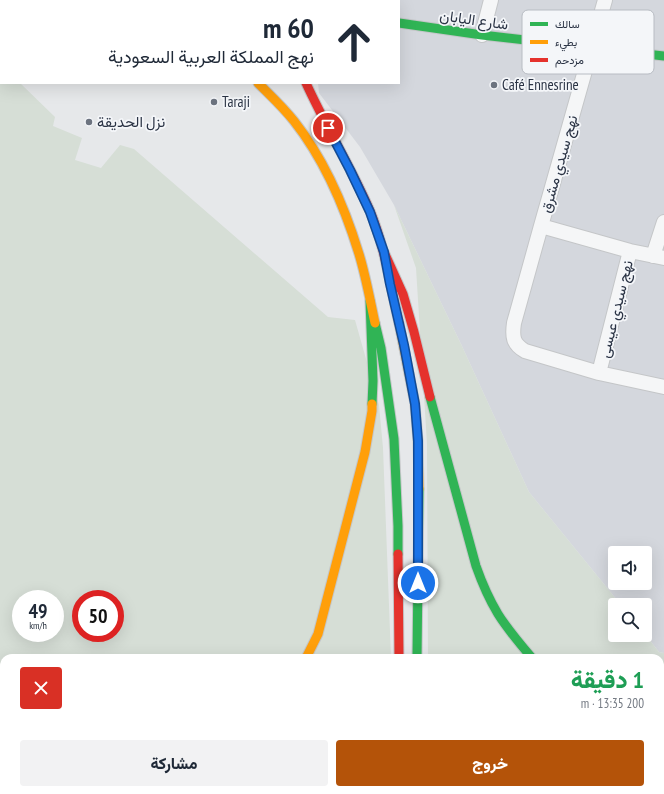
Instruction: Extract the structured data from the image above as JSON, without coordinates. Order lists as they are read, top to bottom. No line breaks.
{"streets":{"main road":["شارع اليابان"],"street":["نهج سيدي مشرق","نهج سيدي عيسى"]},"crossings":[["نهج سيدي مشرق","نهج سيدي عيسى"]],"places":["Café Ennesrine","Taraji","نزل الحديقة"],"legend":["سالك","بطيء","مزدحم"],"page":{"turn":["60 m","نهج المملكة العربية السعودية"],"speed":"49 km/h","limit":"50","heading":["1 دقيقة","200 m · 13:35"],"buttons":["خروج","مشاركة"]}}
